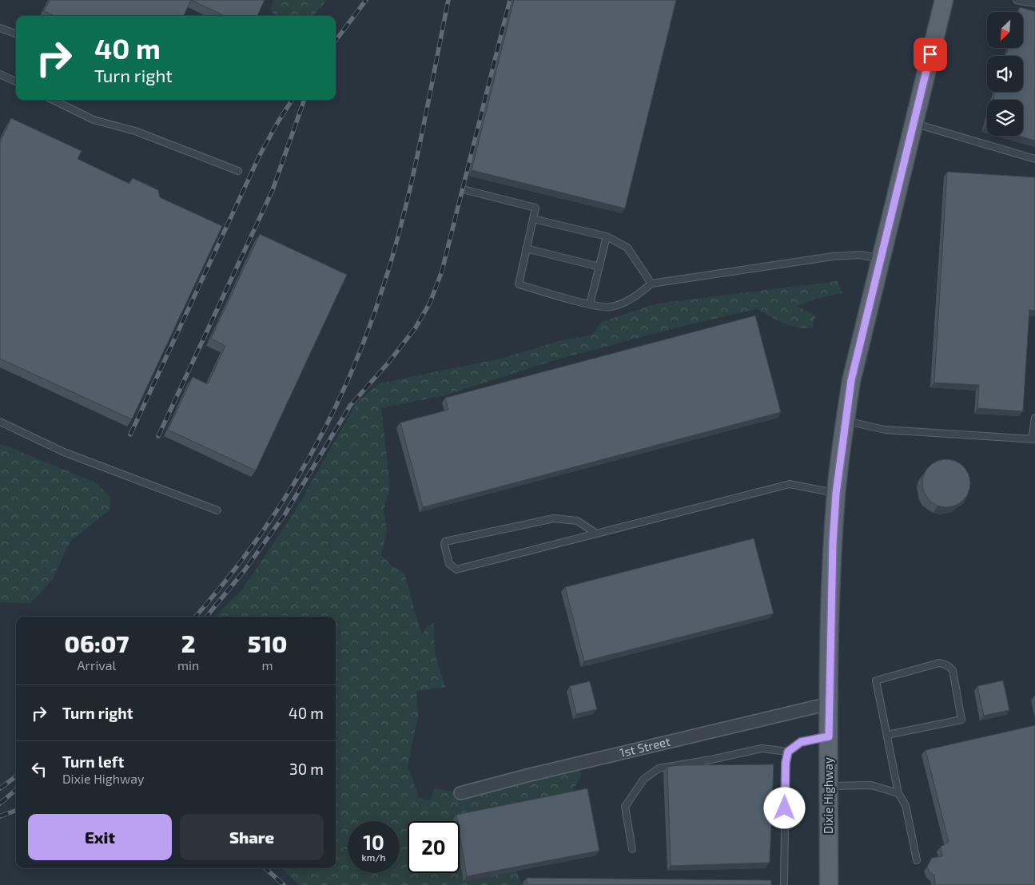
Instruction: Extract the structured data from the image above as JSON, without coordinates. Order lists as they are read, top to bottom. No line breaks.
{"streets":{"main road":["Dixie Highway"],"street":["1st Street"]},"crossings":[["1st Street","Dixie Highway"]],"north":"bottom left","page":{"turn":["40 m","Turn right"],"eta":["06:07","Arrival","2","min","510","m"],"list":[{"name":"Turn right","value":"40 m"},{"name":"Turn left","note":"Dixie Highway","value":"30 m"}],"buttons":["Exit","Share"],"speed":"10 km/h","limit":"20"}}
